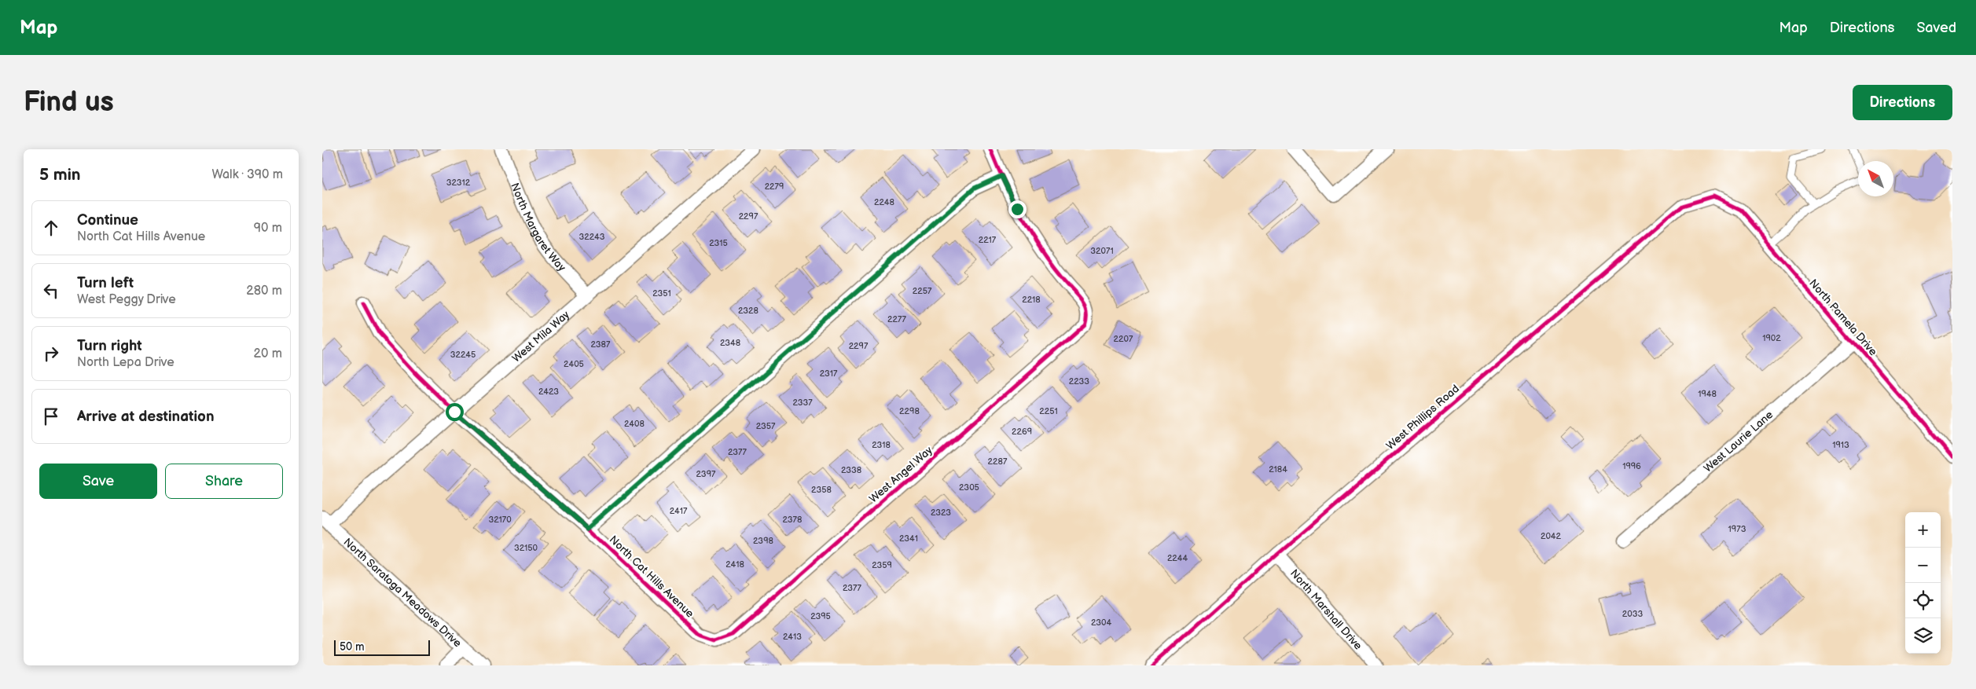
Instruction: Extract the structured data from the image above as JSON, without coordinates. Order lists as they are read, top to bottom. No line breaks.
{"streets":{"street":["North Margaret Way","North Pamela Drive","West Mila Way","West Phillips Road","West Laurie Lane","West Angel Way","North Cat Hills Avenue","North Saratoga Meadows Drive","North Marshall Drive"]},"crossings":[["North Margaret Way","West Mila Way"],["North Pamela Drive","West Phillips Road"],["North Pamela Drive","West Laurie Lane"],["West Mila Way","North Cat Hills Avenue"],["West Mila Way","North Saratoga Meadows Drive"],["West Phillips Road","North Marshall Drive"],["West Angel Way","North Cat Hills Avenue"]],"house_numbers":["32312","2279","2248","2297","32243","2217","2315","32071","2257","2351","2218","2328","2277","1902","2207","2348","2387","2297","32245","2405","2317","2233","2423","1948","2337","2298","2251","2408","2357","2269","2318","1913","2377","2287","1996","2184","2338","2397","2305","2358","2417","2323","32170","2378","1973","2042","2341","2398","32150","2244","2418","2359","2377","2033","2395","2304","2413"],"scale_bar":"50 m","north":"top left","page":{"header":"Map","nav":["Map","Directions","Saved"],"buttons":["Directions",["Save","Share"]],"title":"Find us","heading":["5 min","Walk · 390 m"],"list":[["Continue","North Cat Hills Avenue","90 m"],["Turn left","West Peggy Drive","280 m"],["Turn right","North Lepa Drive","20 m"],"Arrive at destination"],"map_buttons":["+","−"],"scale":"50 m"}}
